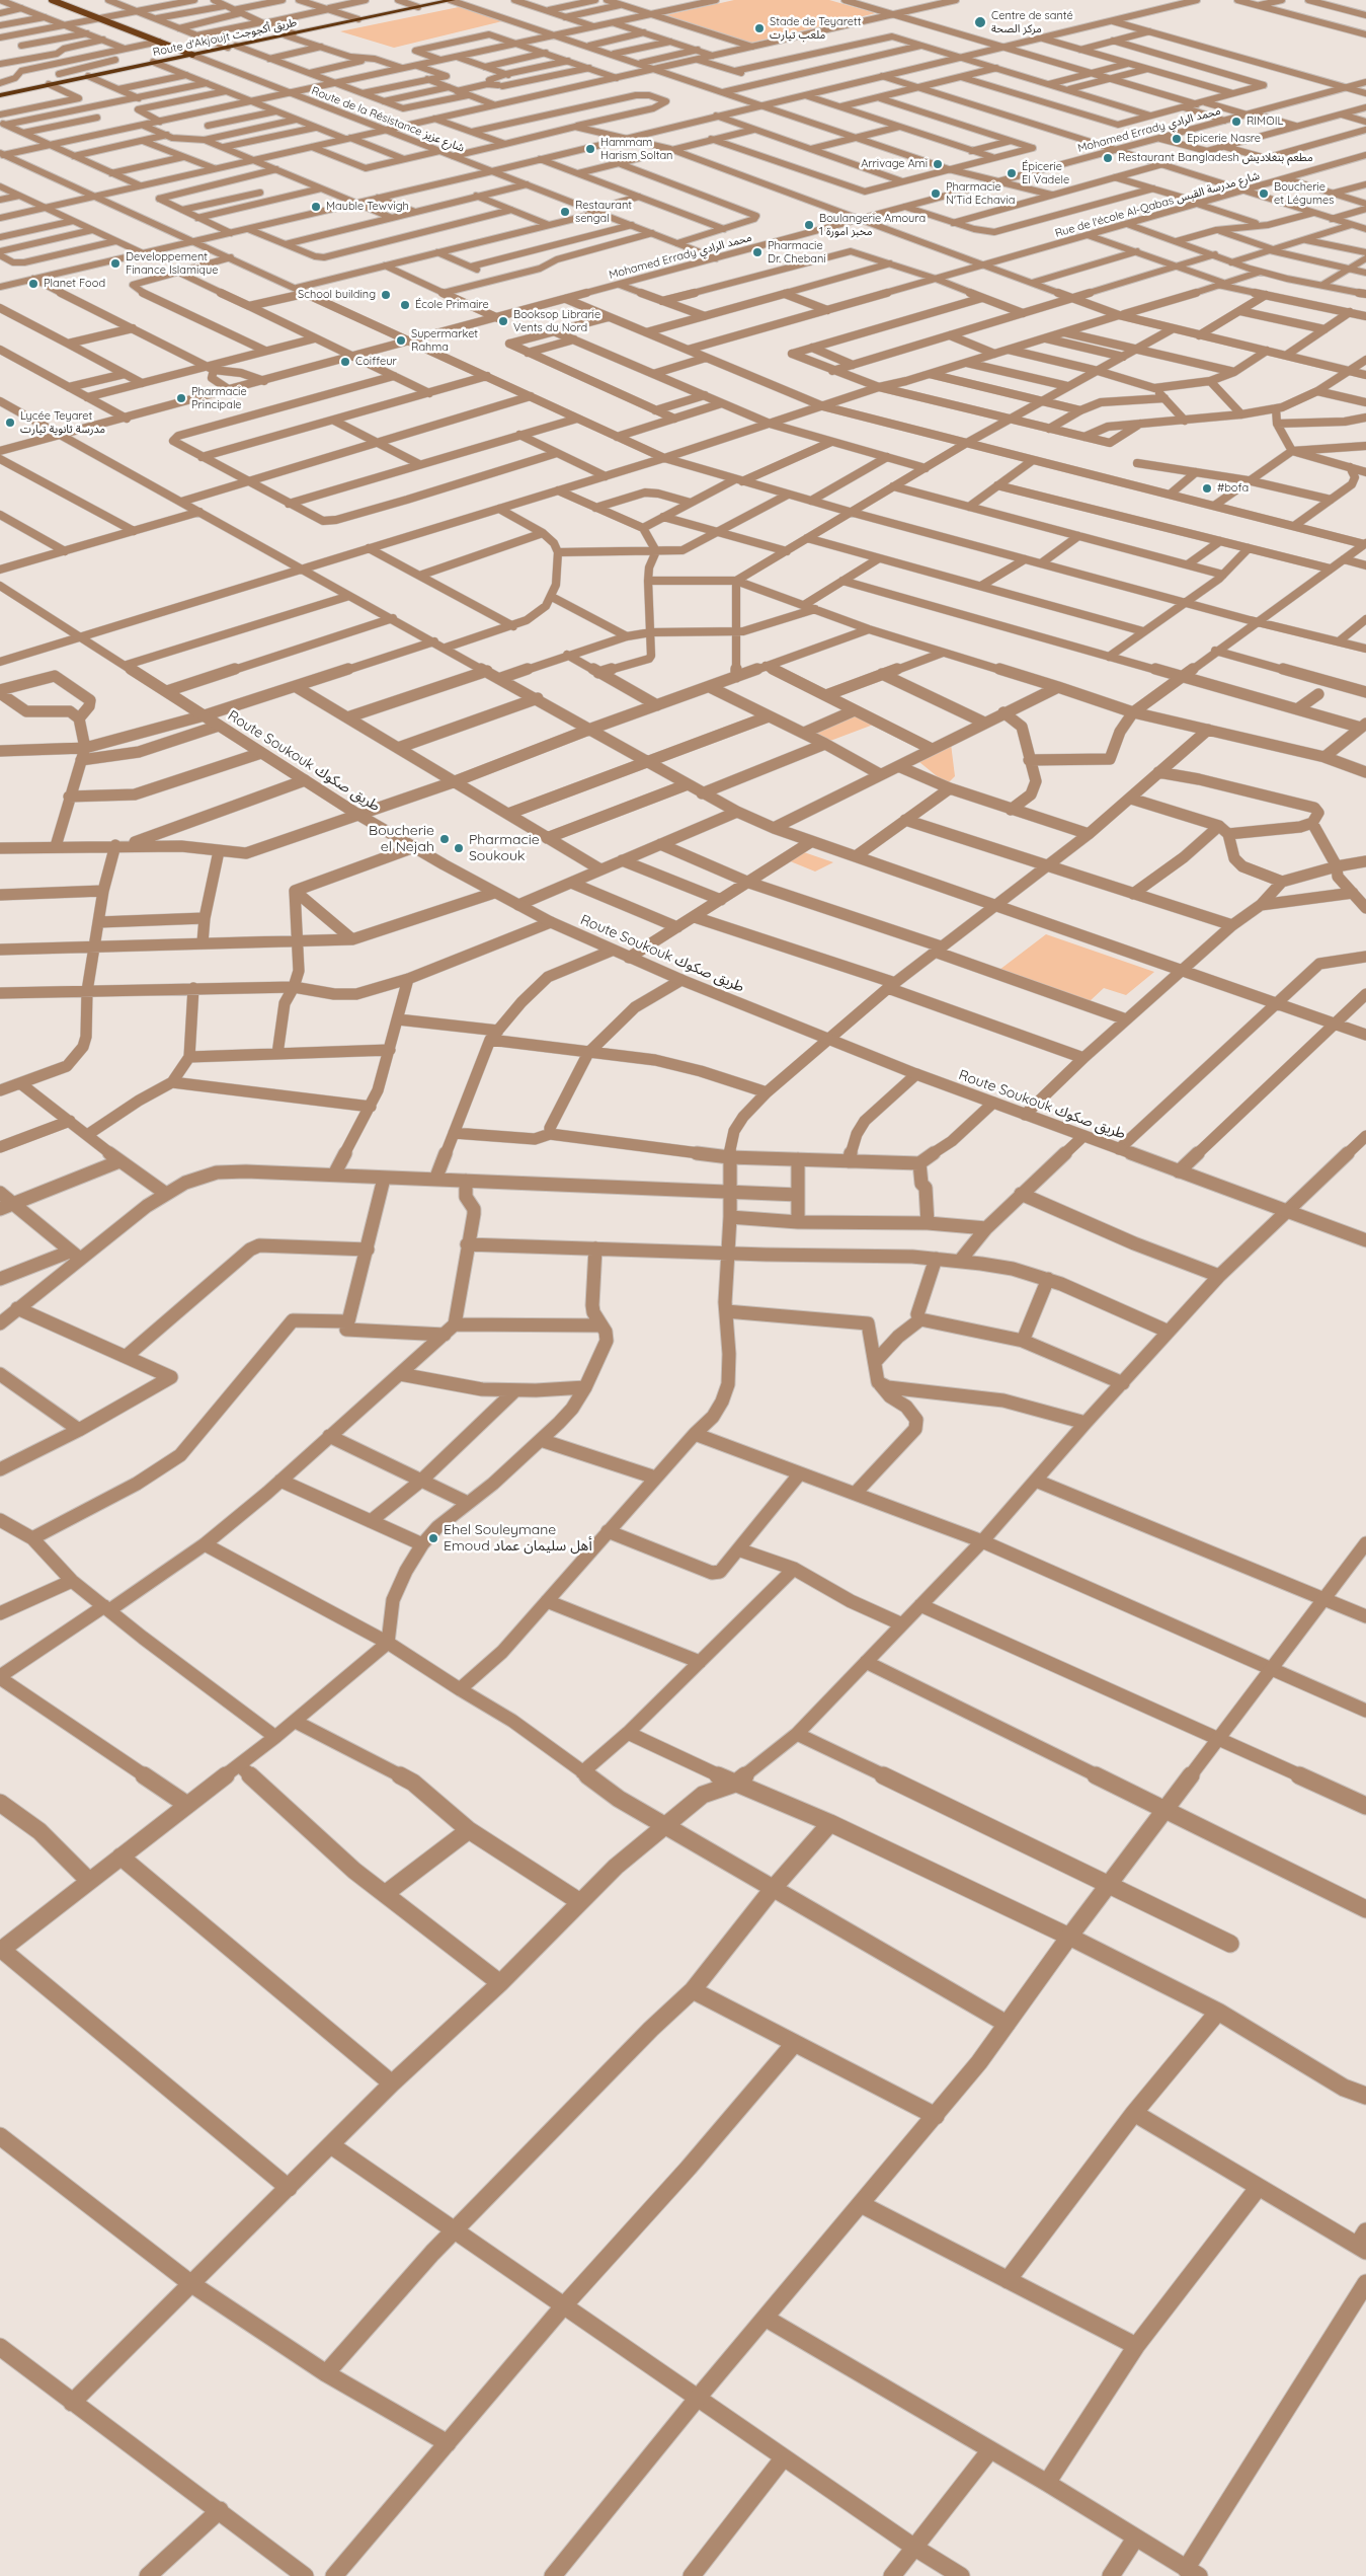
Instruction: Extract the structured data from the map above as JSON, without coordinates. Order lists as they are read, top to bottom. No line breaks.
{"streets":{"highway":["Route d'Akjoujt طريق أكجوجت"],"main road":["Route de la Résistance شارع عزيز"],"street":["Mohamed Errady محمد الرادي","Rue de l'école Al-Qabas شارع مدرسة القبس","Route Soukouk طريق صكوك"]},"crossings":[["Route d'Akjoujt طريق أكجوجت","Route de la Résistance شارع عزيز"],["Route de la Résistance شارع عزيز","Mohamed Errady محمد الرادي"]],"places":["Centre de santé مركز الصحة","Stade de Teyarett ملعب تيارت","RIMOIL","Epicerie Nasre","Hammam Harism Soltan","Restaurant Bangladesh مطعم بنغلاديش","Arrivage Ami","Épicerie El Vadele","Pharmacie N'Tid Echavia","Boucherie et Légumes","Mauble Tewvigh","Restaurant sengal","Boulangerie Amoura 1 مخبز امورة","Pharmacie Dr. Chebani","Developpement Finance Islamique","Planet Food","School building","École Primaire","Booksop Librarie Vents du Nord","Supermarket Rahma","Coiffeur","Pharmacie Principale","Lycée Teyaret مدرسة ثانوية تيارت","#bofa","Boucherie el Nejah","Pharmacie Soukouk","Ehel Souleymane Emoud أهل سليمان عماد"]}
